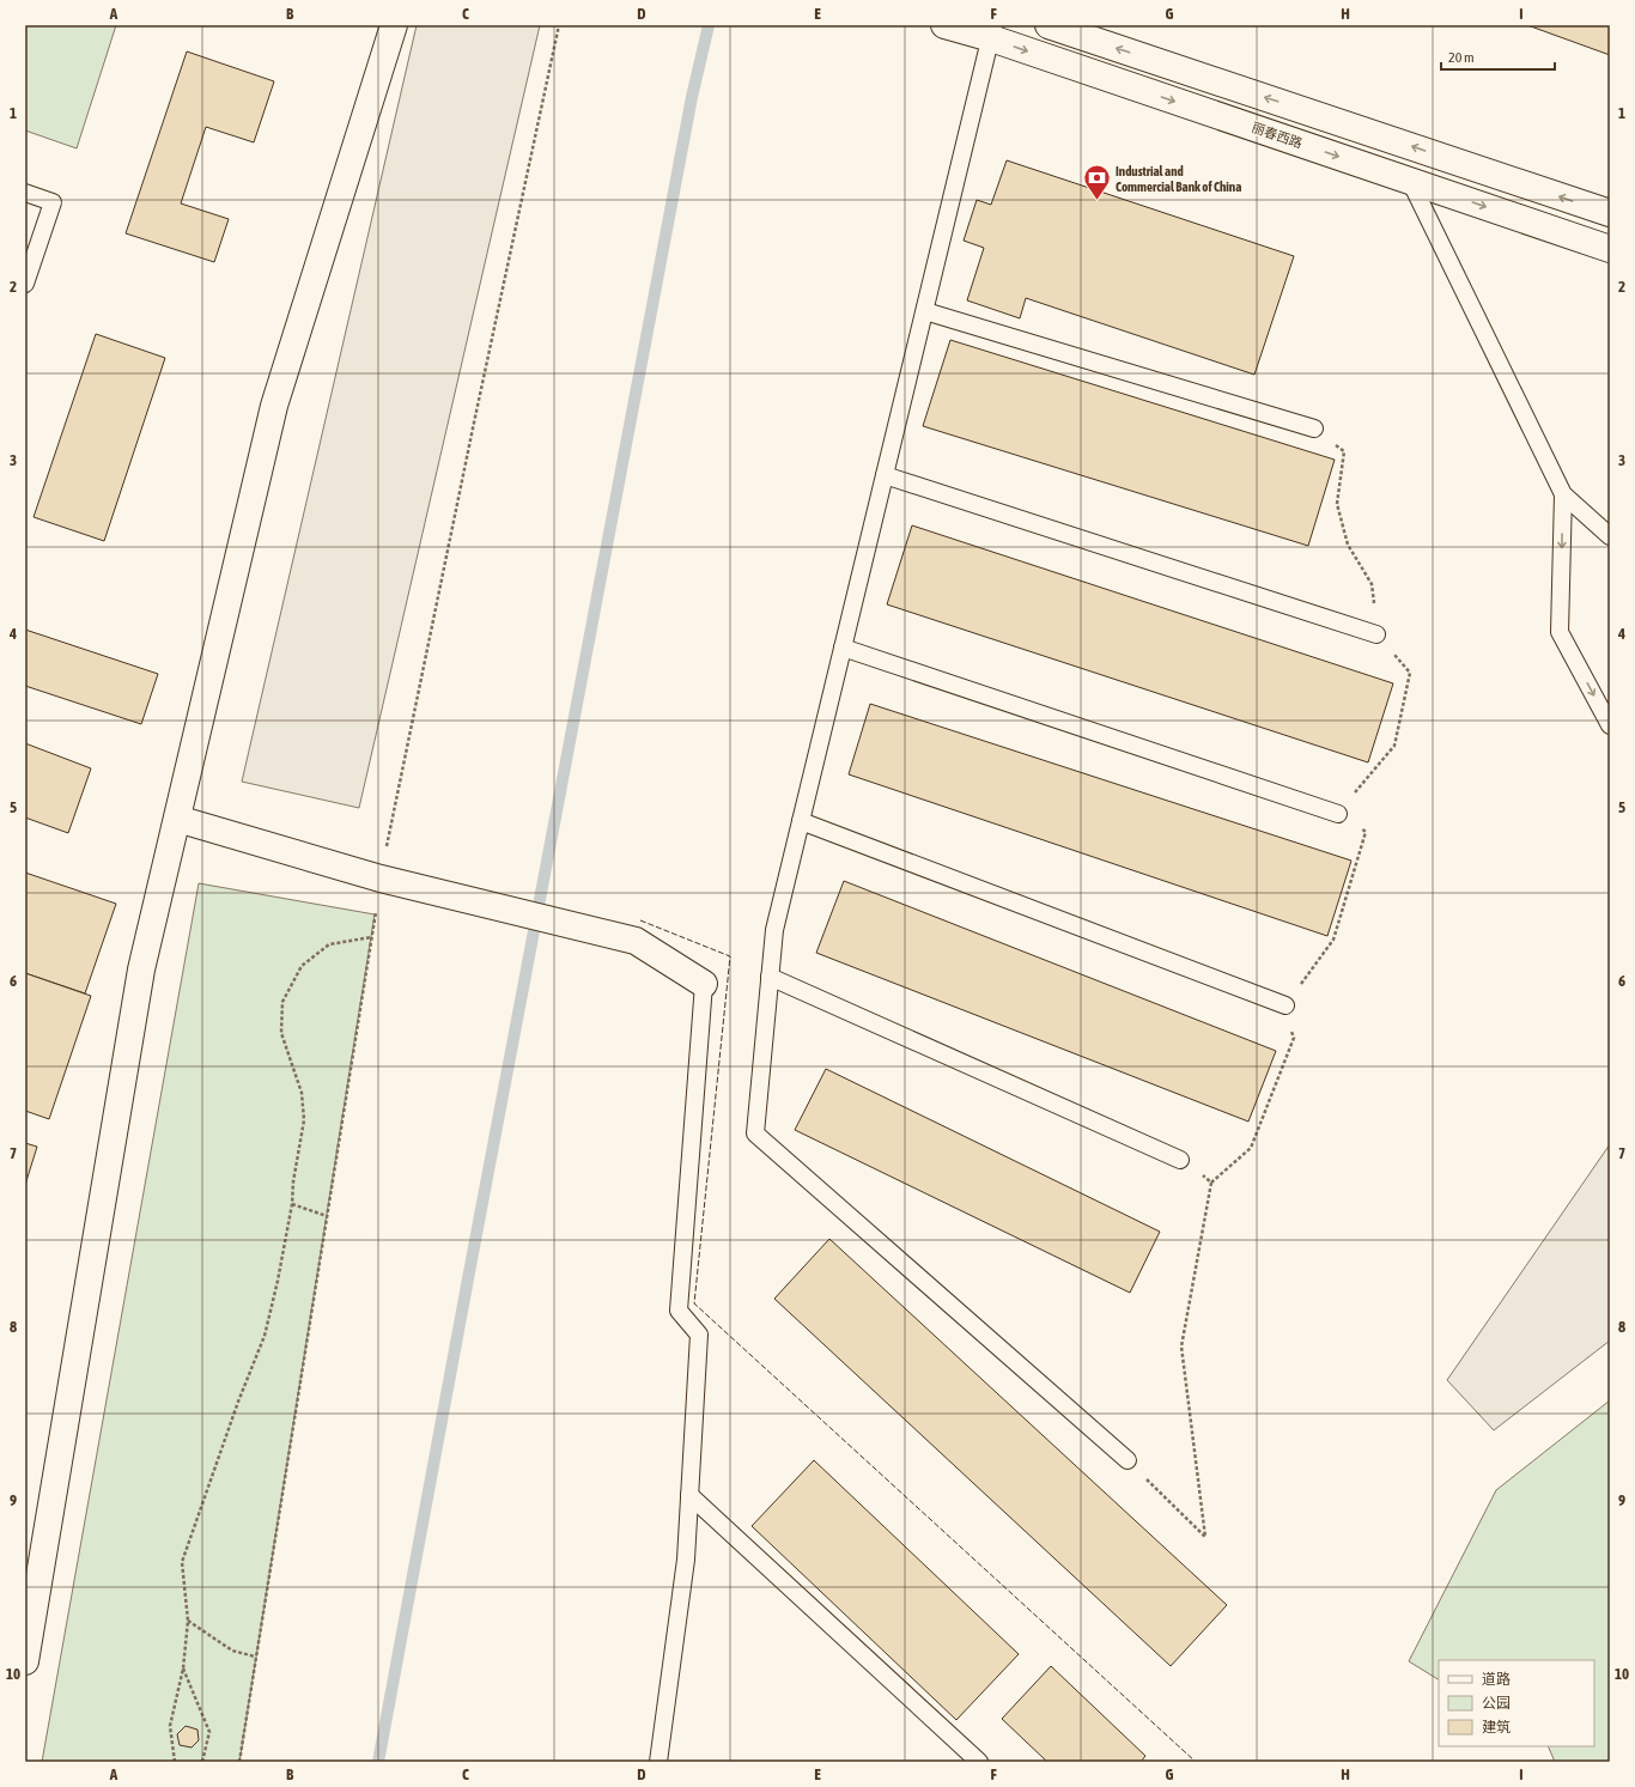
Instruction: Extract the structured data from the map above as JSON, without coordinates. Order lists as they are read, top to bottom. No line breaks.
{"streets":{"street":["丽春西路"]},"places":{"bank":["Industrial and Commercial Bank of China"]},"legend":["道路","公园","建筑"],"scale_bar":"20 m","grid":{"columns":["A","B","C","D","E","F","G","H","I"],"rows":["1","2","3","4","5","6","7","8","9","10"]}}
